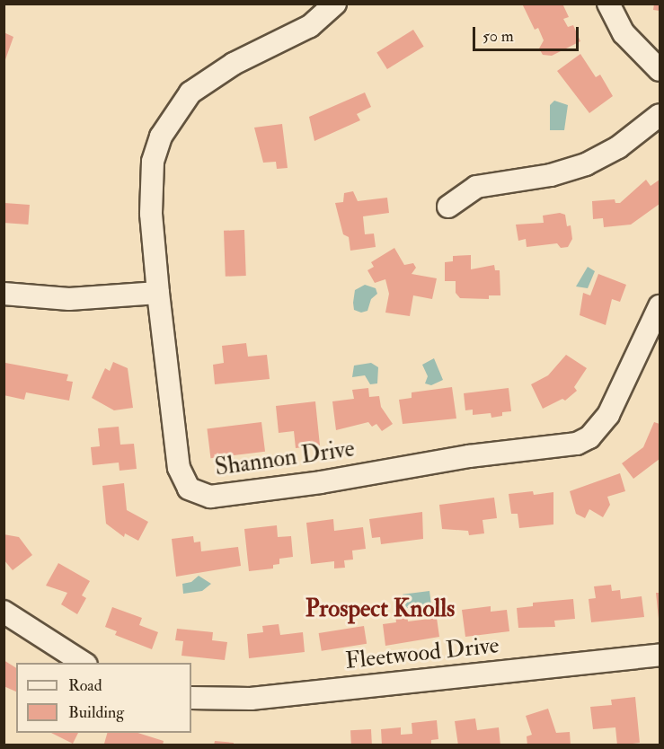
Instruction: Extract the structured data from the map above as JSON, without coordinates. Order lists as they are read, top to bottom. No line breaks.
{"streets":{"street":["Shannon Drive","Fleetwood Drive"]},"districts":["Prospect Knolls"],"legend":["Road","Building"],"scale_bar":"50 m"}
